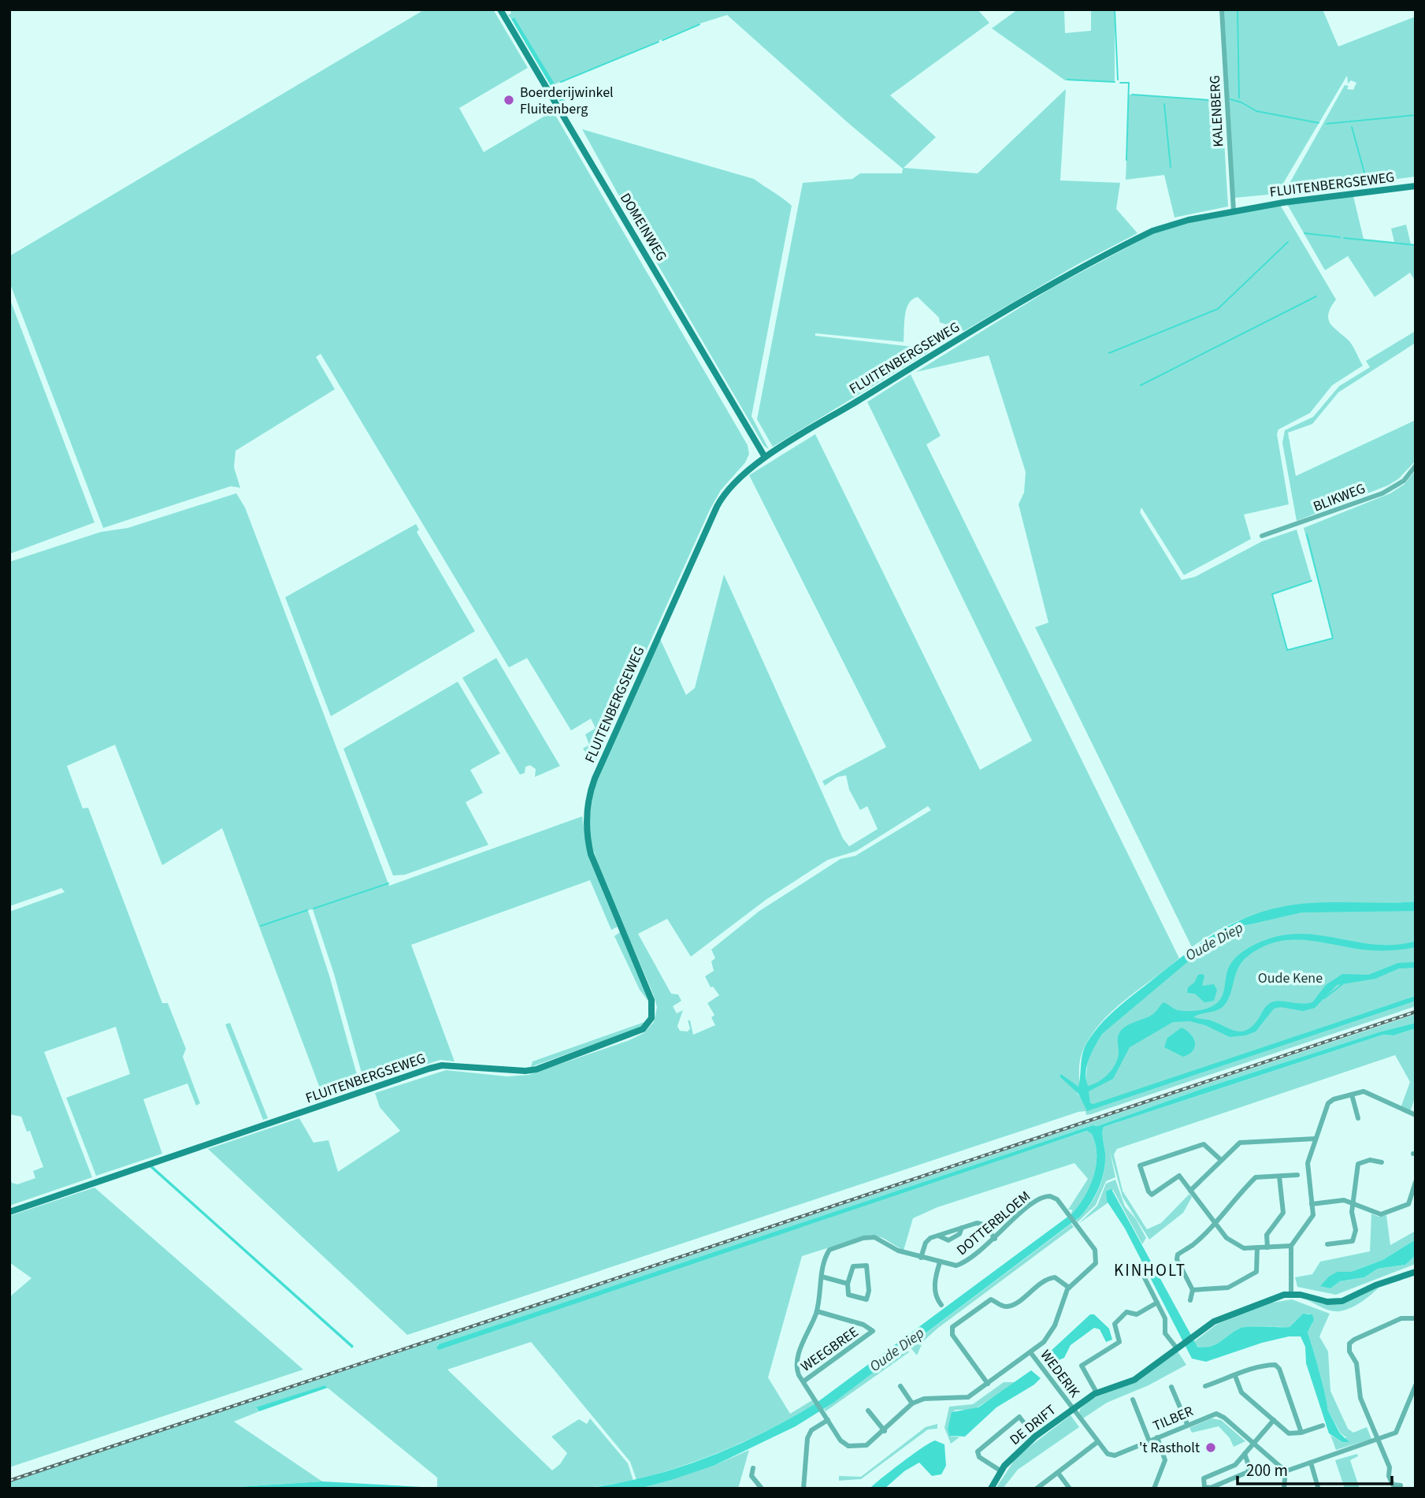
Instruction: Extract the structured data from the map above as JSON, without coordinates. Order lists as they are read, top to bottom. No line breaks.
{"streets":{"street":["KALENBERG","FLUITENBERGSEWEG","DOMEINWEG","BLIKWEG","DOTTERBLOEM","WEEGBREE","WEDERIK","TILBER","DE DRIFT"]},"crossings":[["KALENBERG","FLUITENBERGSEWEG"],["FLUITENBERGSEWEG","DOMEINWEG"],["DOTTERBLOEM","WEDERIK"],["WEDERIK","TILBER"],["WEDERIK","DE DRIFT"],["TILBER","DE DRIFT"]],"districts":["KINHOLT"],"water":["Oude Diep"],"parks":["Oude Kene"],"places":["Boerderijwinkel Fluitenberg","'t Rastholt"],"scale_bar":"200 m"}
